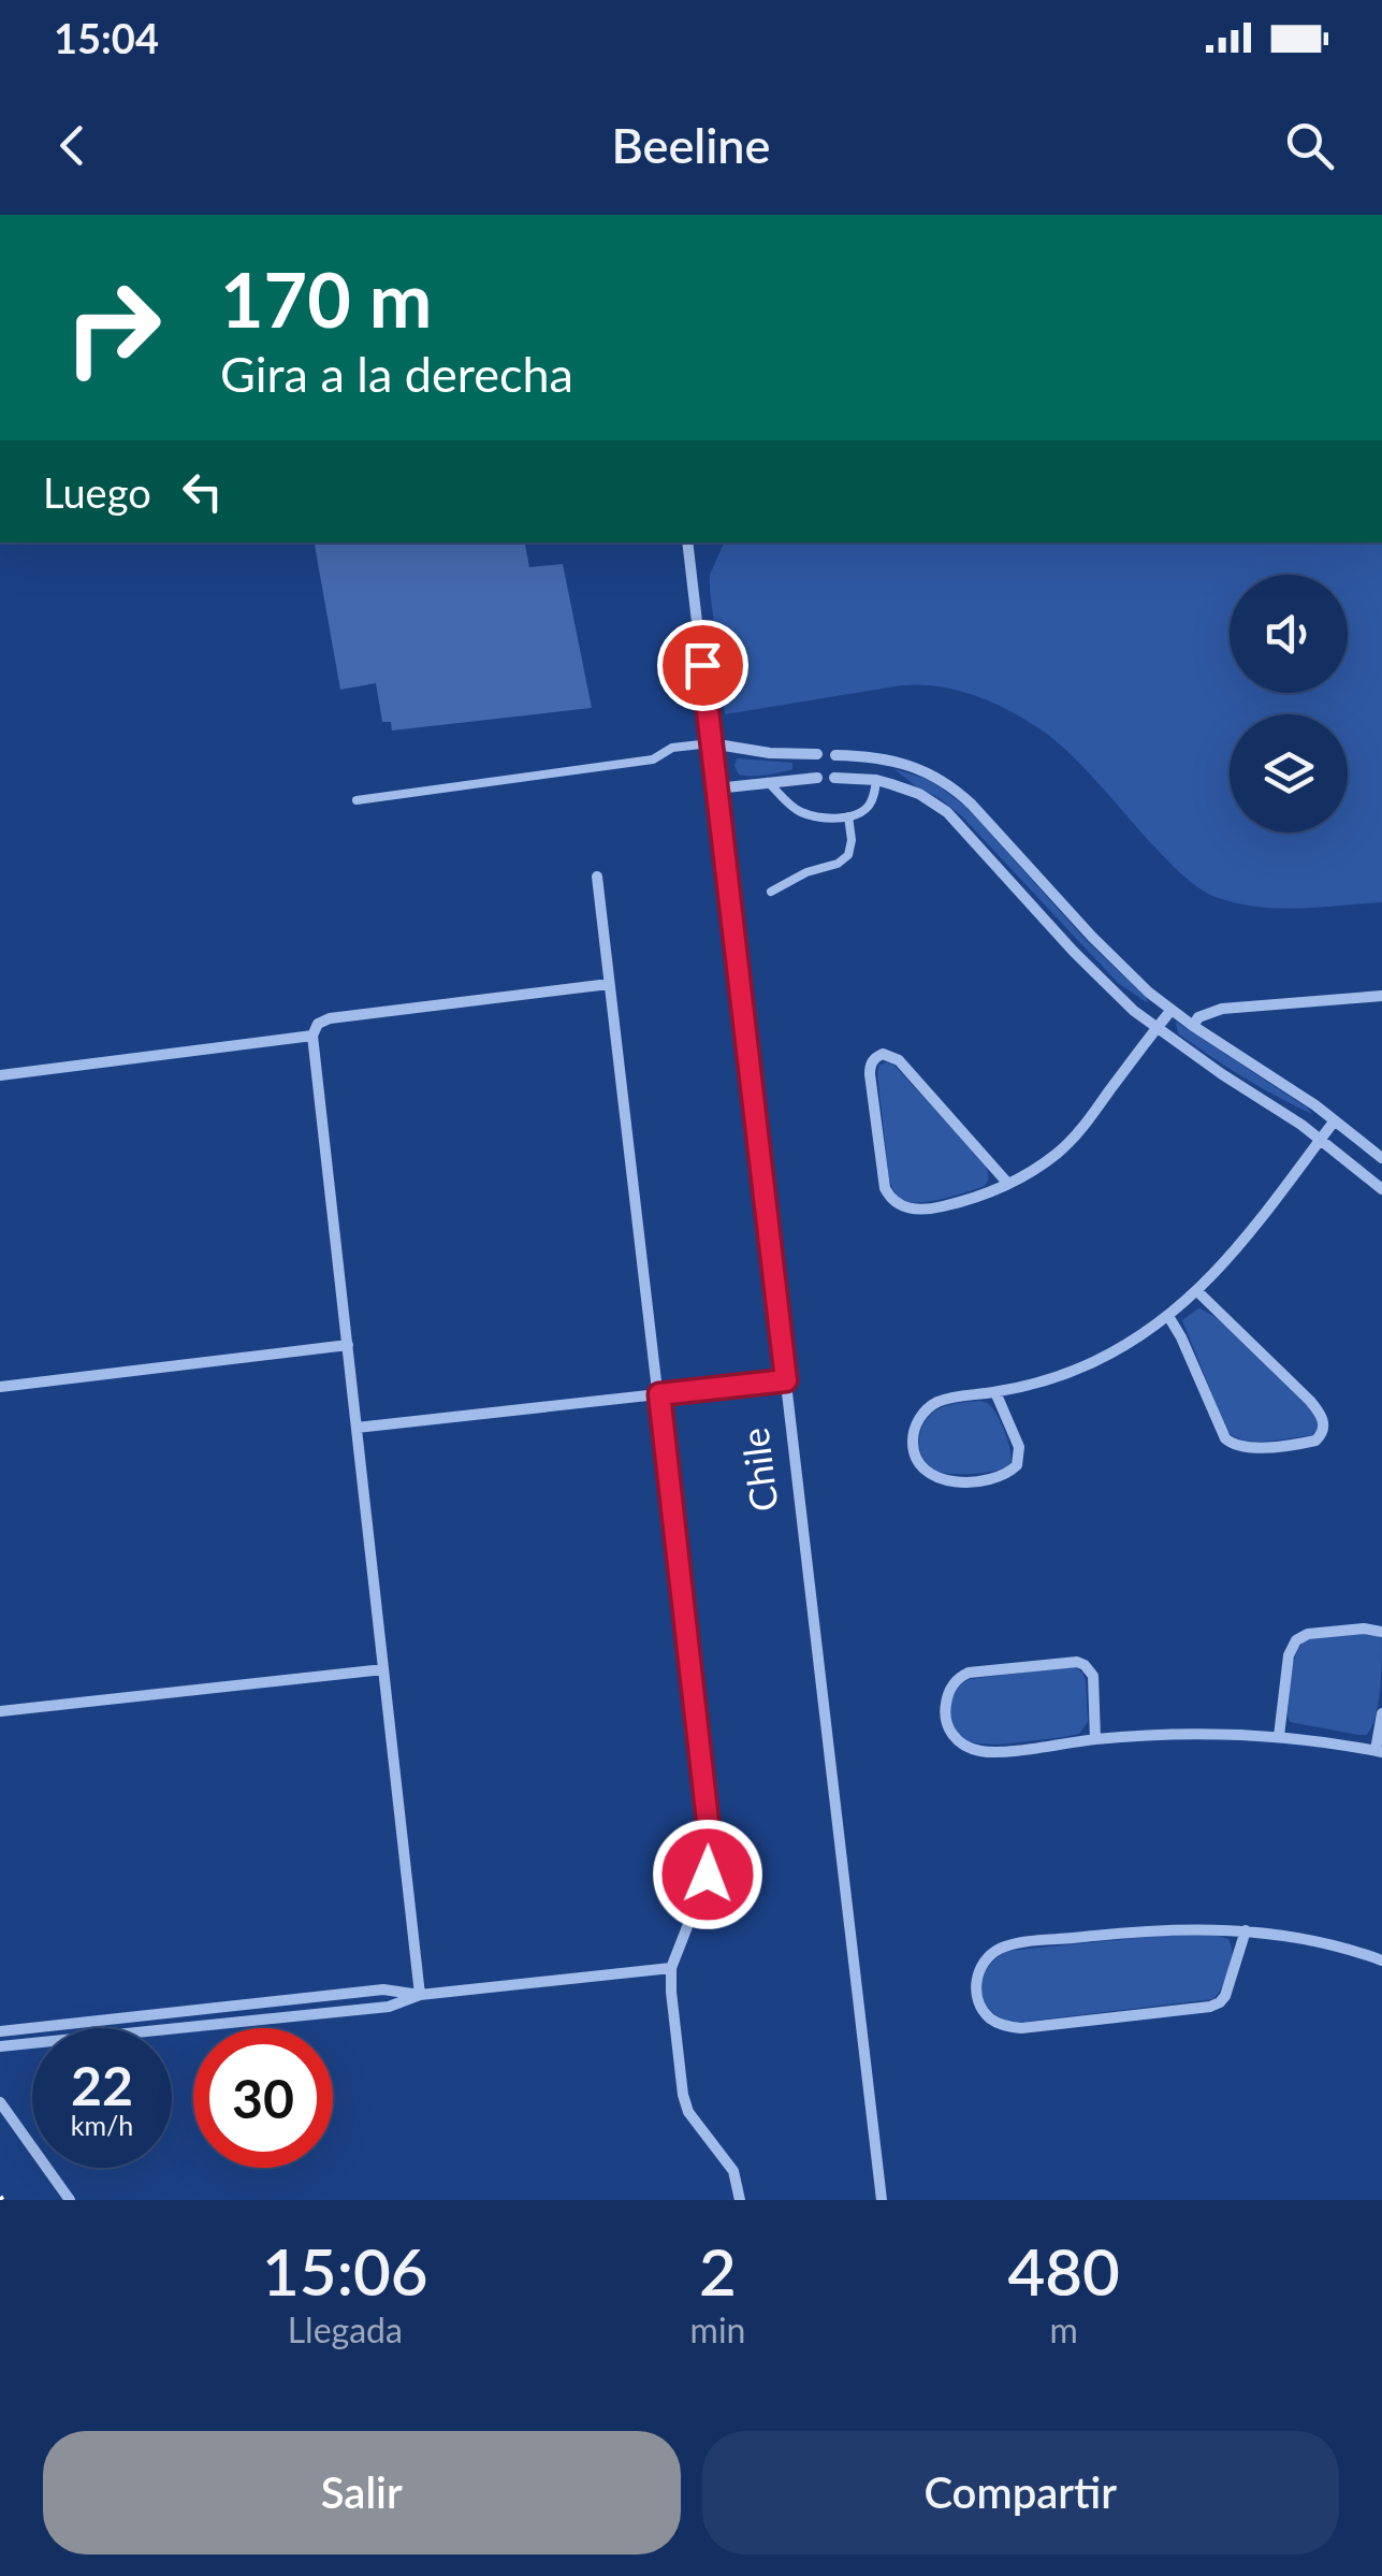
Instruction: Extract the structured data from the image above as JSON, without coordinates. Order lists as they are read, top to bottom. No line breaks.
{"streets":{"street":["Chile"]},"page":{"status":"15:04","header":"Beeline","turn":["170 m","Gira a la derecha"],"then":"Luego","speed":"22 km/h","limit":"30","eta":["15:06","Llegada","2","min","480","m"],"buttons":["Salir","Compartir"]}}
